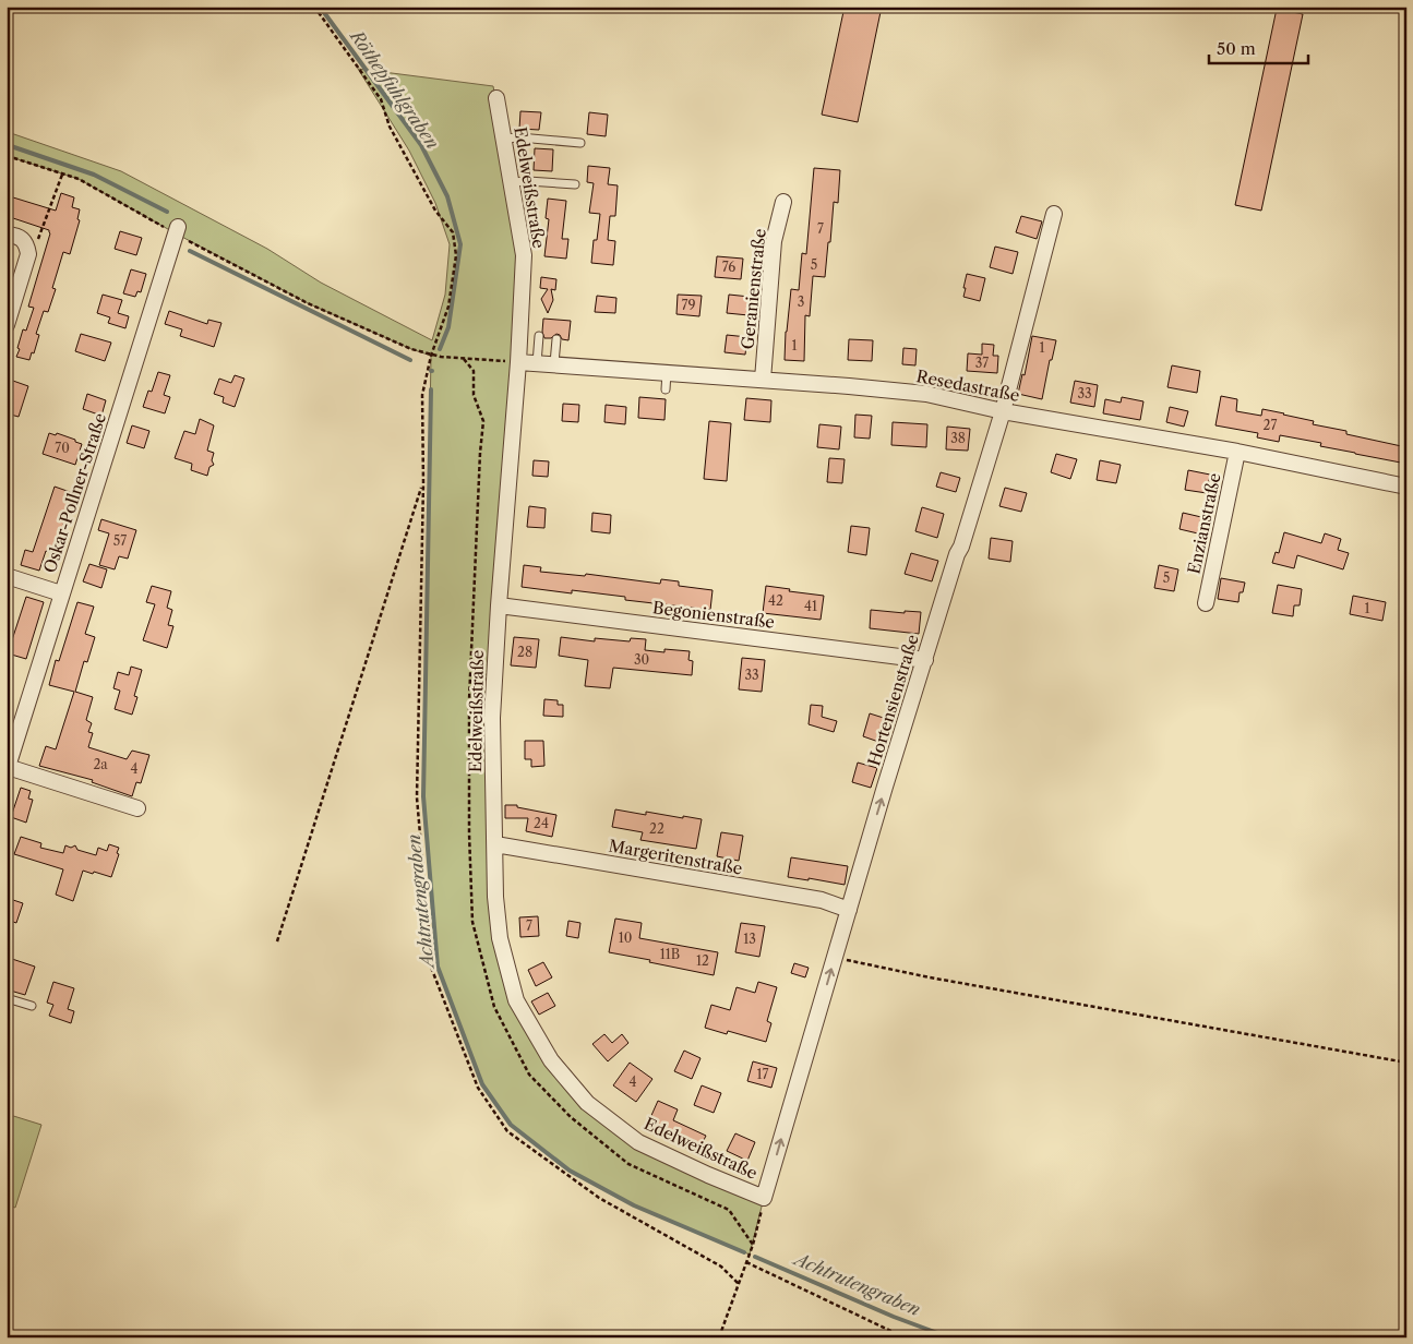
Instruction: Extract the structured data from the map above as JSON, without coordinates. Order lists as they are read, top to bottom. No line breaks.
{"streets":{"street":["Edelweißstraße","Geranienstraße","Resedastraße","Oskar-Pollner-Straße","Enzianstraße","Begonienstraße","Hortensienstraße","Margeritenstraße"]},"crossings":[["Edelweißstraße","Resedastraße"],["Edelweißstraße","Begonienstraße"],["Edelweißstraße","Hortensienstraße"],["Edelweißstraße","Margeritenstraße"],["Geranienstraße","Resedastraße"],["Resedastraße","Enzianstraße"],["Resedastraße","Hortensienstraße"],["Begonienstraße","Hortensienstraße"],["Hortensienstraße","Margeritenstraße"]],"one_way":["Hortensienstraße"],"water":["Röthepfuhlgraben","Achtrutengraben"],"house_numbers":["7","5","76","3","79","1","1","37","33","27","38","70","57","5","42","41","1","28","30","33","2a","4","24","22","7","10","13","11B","12","17","4"],"scale_bar":"50 m"}
